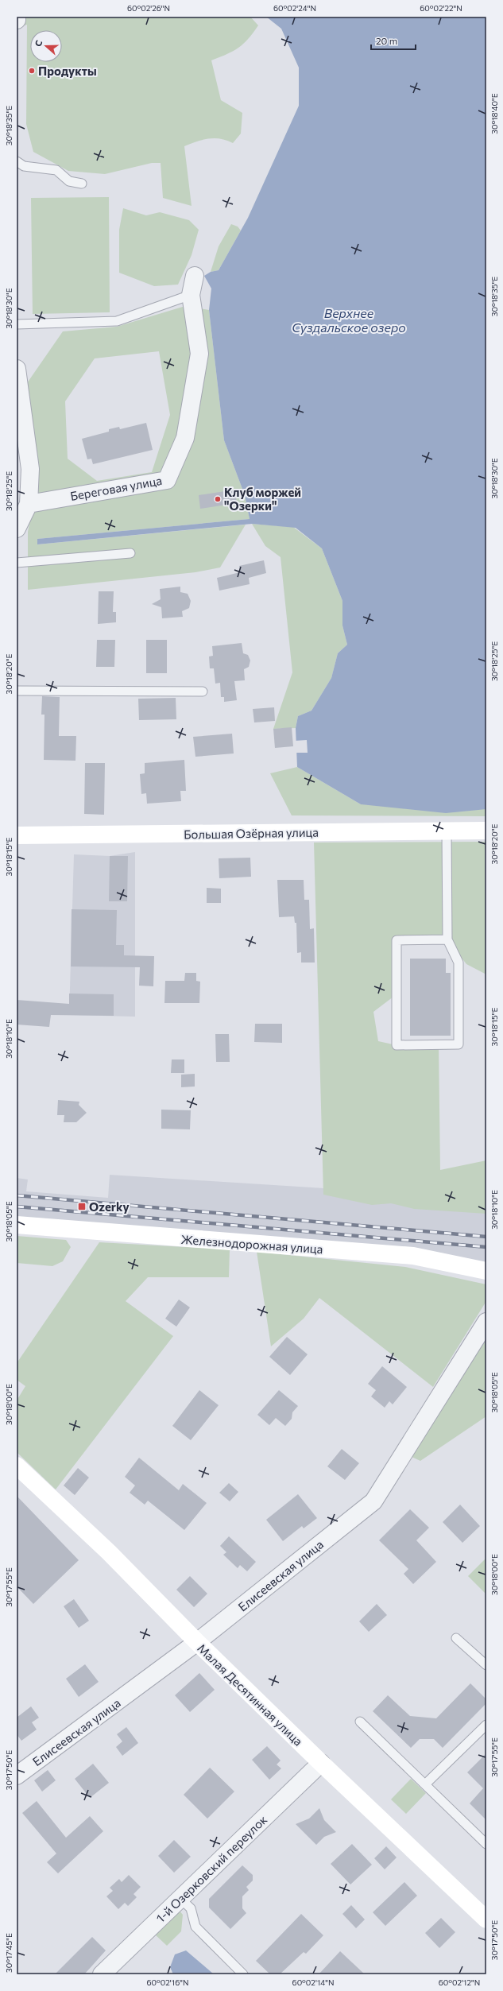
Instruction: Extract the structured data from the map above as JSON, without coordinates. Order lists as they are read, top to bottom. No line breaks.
{"streets":{"street":["Береговая улица","Большая Озёрная улица","Железнодорожная улица","Елисеевская улица","Малая Десятинная улица","1-й Озерковский переулок"]},"crossings":[["Елисеевская улица","Малая Десятинная улица"],["Малая Десятинная улица","1-й Озерковский переулок"]],"water":["Верхнее Суздальское озеро"],"places":{"other":["Продукты","Клуб моржей \"Озерки\""],"transit":["Ozerky"]},"scale_bar":"20 m","north":"left","coordinates":["60°02'26\"N","60°02'24\"N","60°02'22\"N","30°18'40\"E","30°18'35\"E","30°18'30\"E","30°18'25\"E","30°18'20\"E","30°18'15\"E","30°18'10\"E","30°18'05\"E","30°18'00\"E","30°17'55\"E","30°17'50\"E","30°17'45\"E","60°02'16\"N","60°02'14\"N","60°02'12\"N"]}
